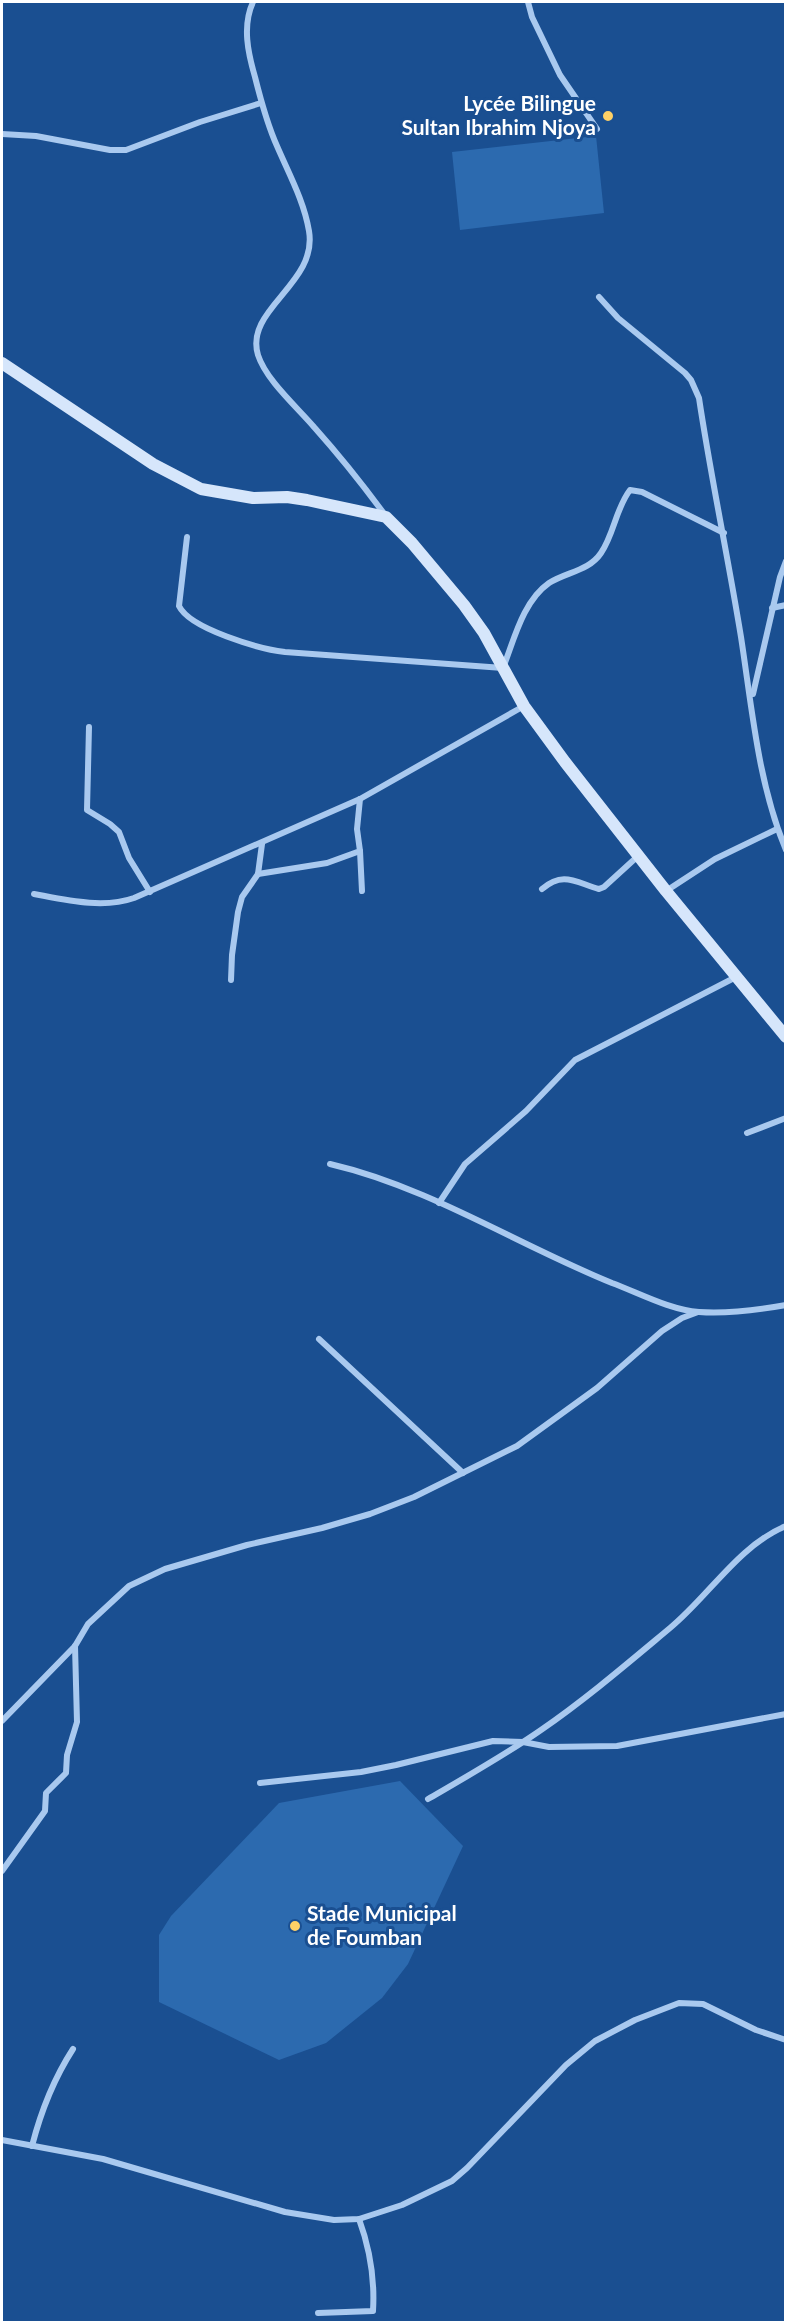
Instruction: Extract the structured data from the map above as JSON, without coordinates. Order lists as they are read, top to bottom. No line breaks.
{"places":["Lycée Bilingue Sultan Ibrahim Njoya","Stade Municipal de Foumban"]}
